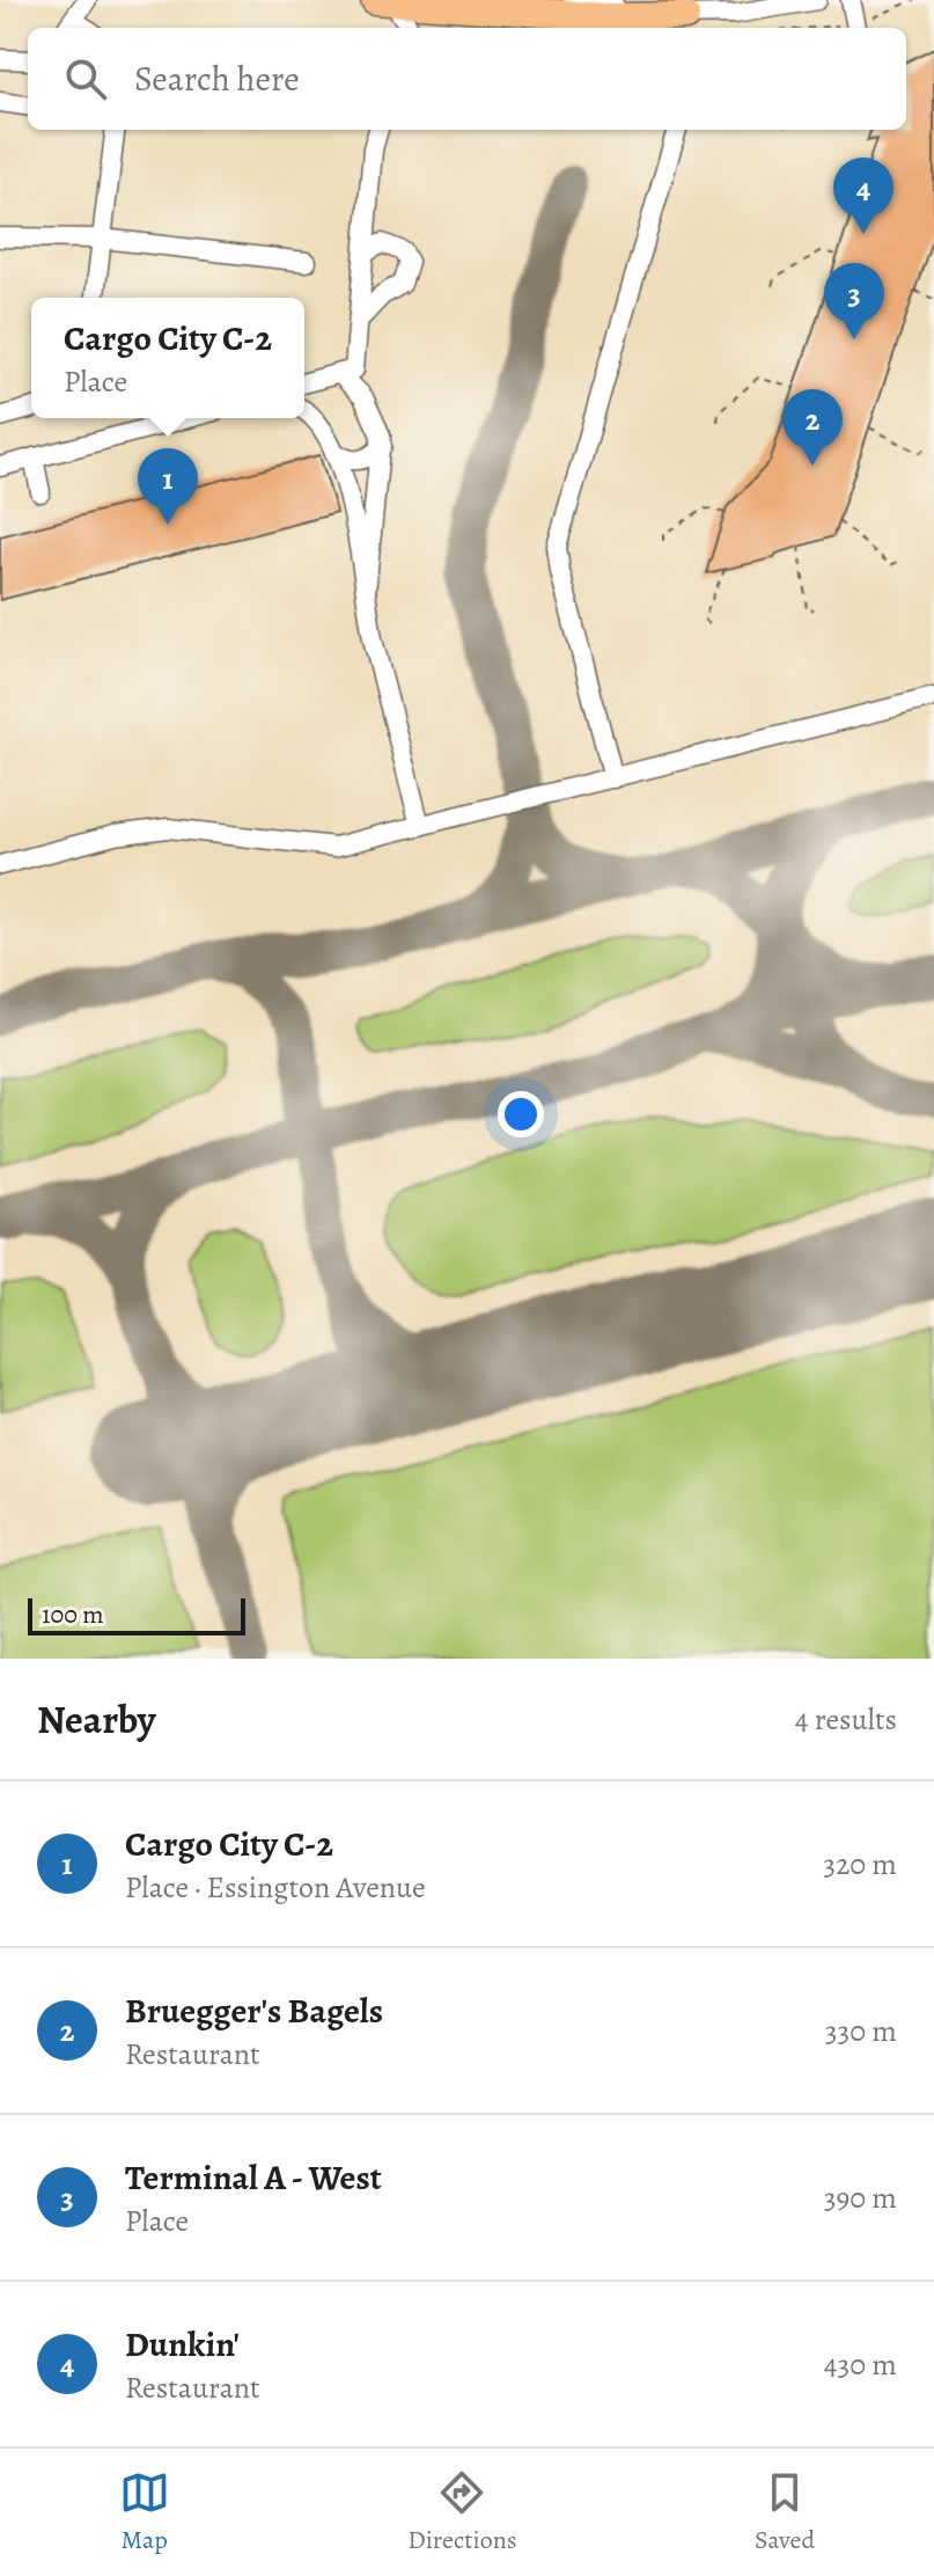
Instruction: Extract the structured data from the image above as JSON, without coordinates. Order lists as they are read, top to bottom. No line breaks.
{"scale_bar":"100 m","page":{"search":"Search here","pins":["4","3","2","1"],"popup":["Cargo City C-2","Place"],"scale":"100 m","heading":["Nearby","4 results"],"list":[{"mark":"1","name":"Cargo City C-2","note":"Place · Essington Avenue","value":"320 m"},{"mark":"2","name":"Bruegger's Bagels","note":"Restaurant","value":"330 m"},{"mark":"3","name":"Terminal A - West","note":"Place","value":"390 m"},{"mark":"4","name":"Dunkin'","note":"Restaurant","value":"430 m"}],"nav":["Map","Directions","Saved"]}}
